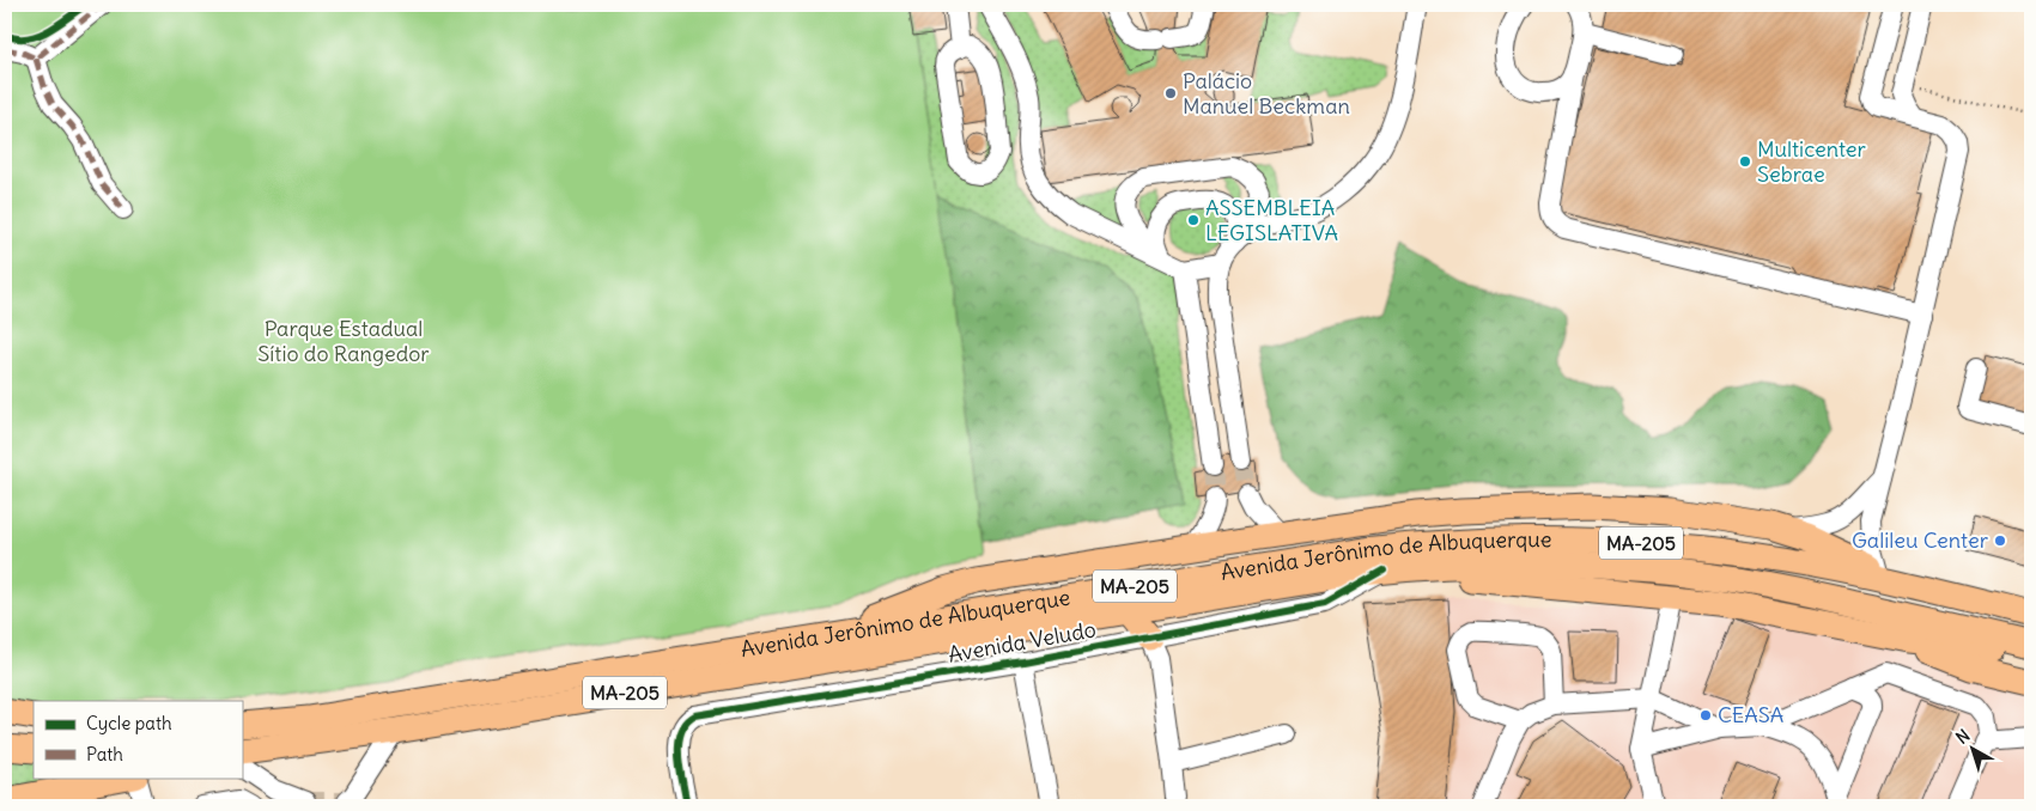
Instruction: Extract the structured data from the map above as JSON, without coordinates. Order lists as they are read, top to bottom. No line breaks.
{"streets":{"main road":["MA-205","Avenida Jerônimo de Albuquerque"],"street":["Avenida Veludo"]},"crossings":[["MA-205","Avenida Jerônimo de Albuquerque"],["Avenida Jerônimo de Albuquerque","Avenida Veludo"]],"parks":["Parque Estadual Sítio do Rangedor"],"places":["Palácio Manuel Beckman","Multicenter Sebrae","ASSEMBLEIA LEGISLATIVA","Galileu Center","CEASA"],"legend":["Cycle path","Path"],"north":"top left"}
